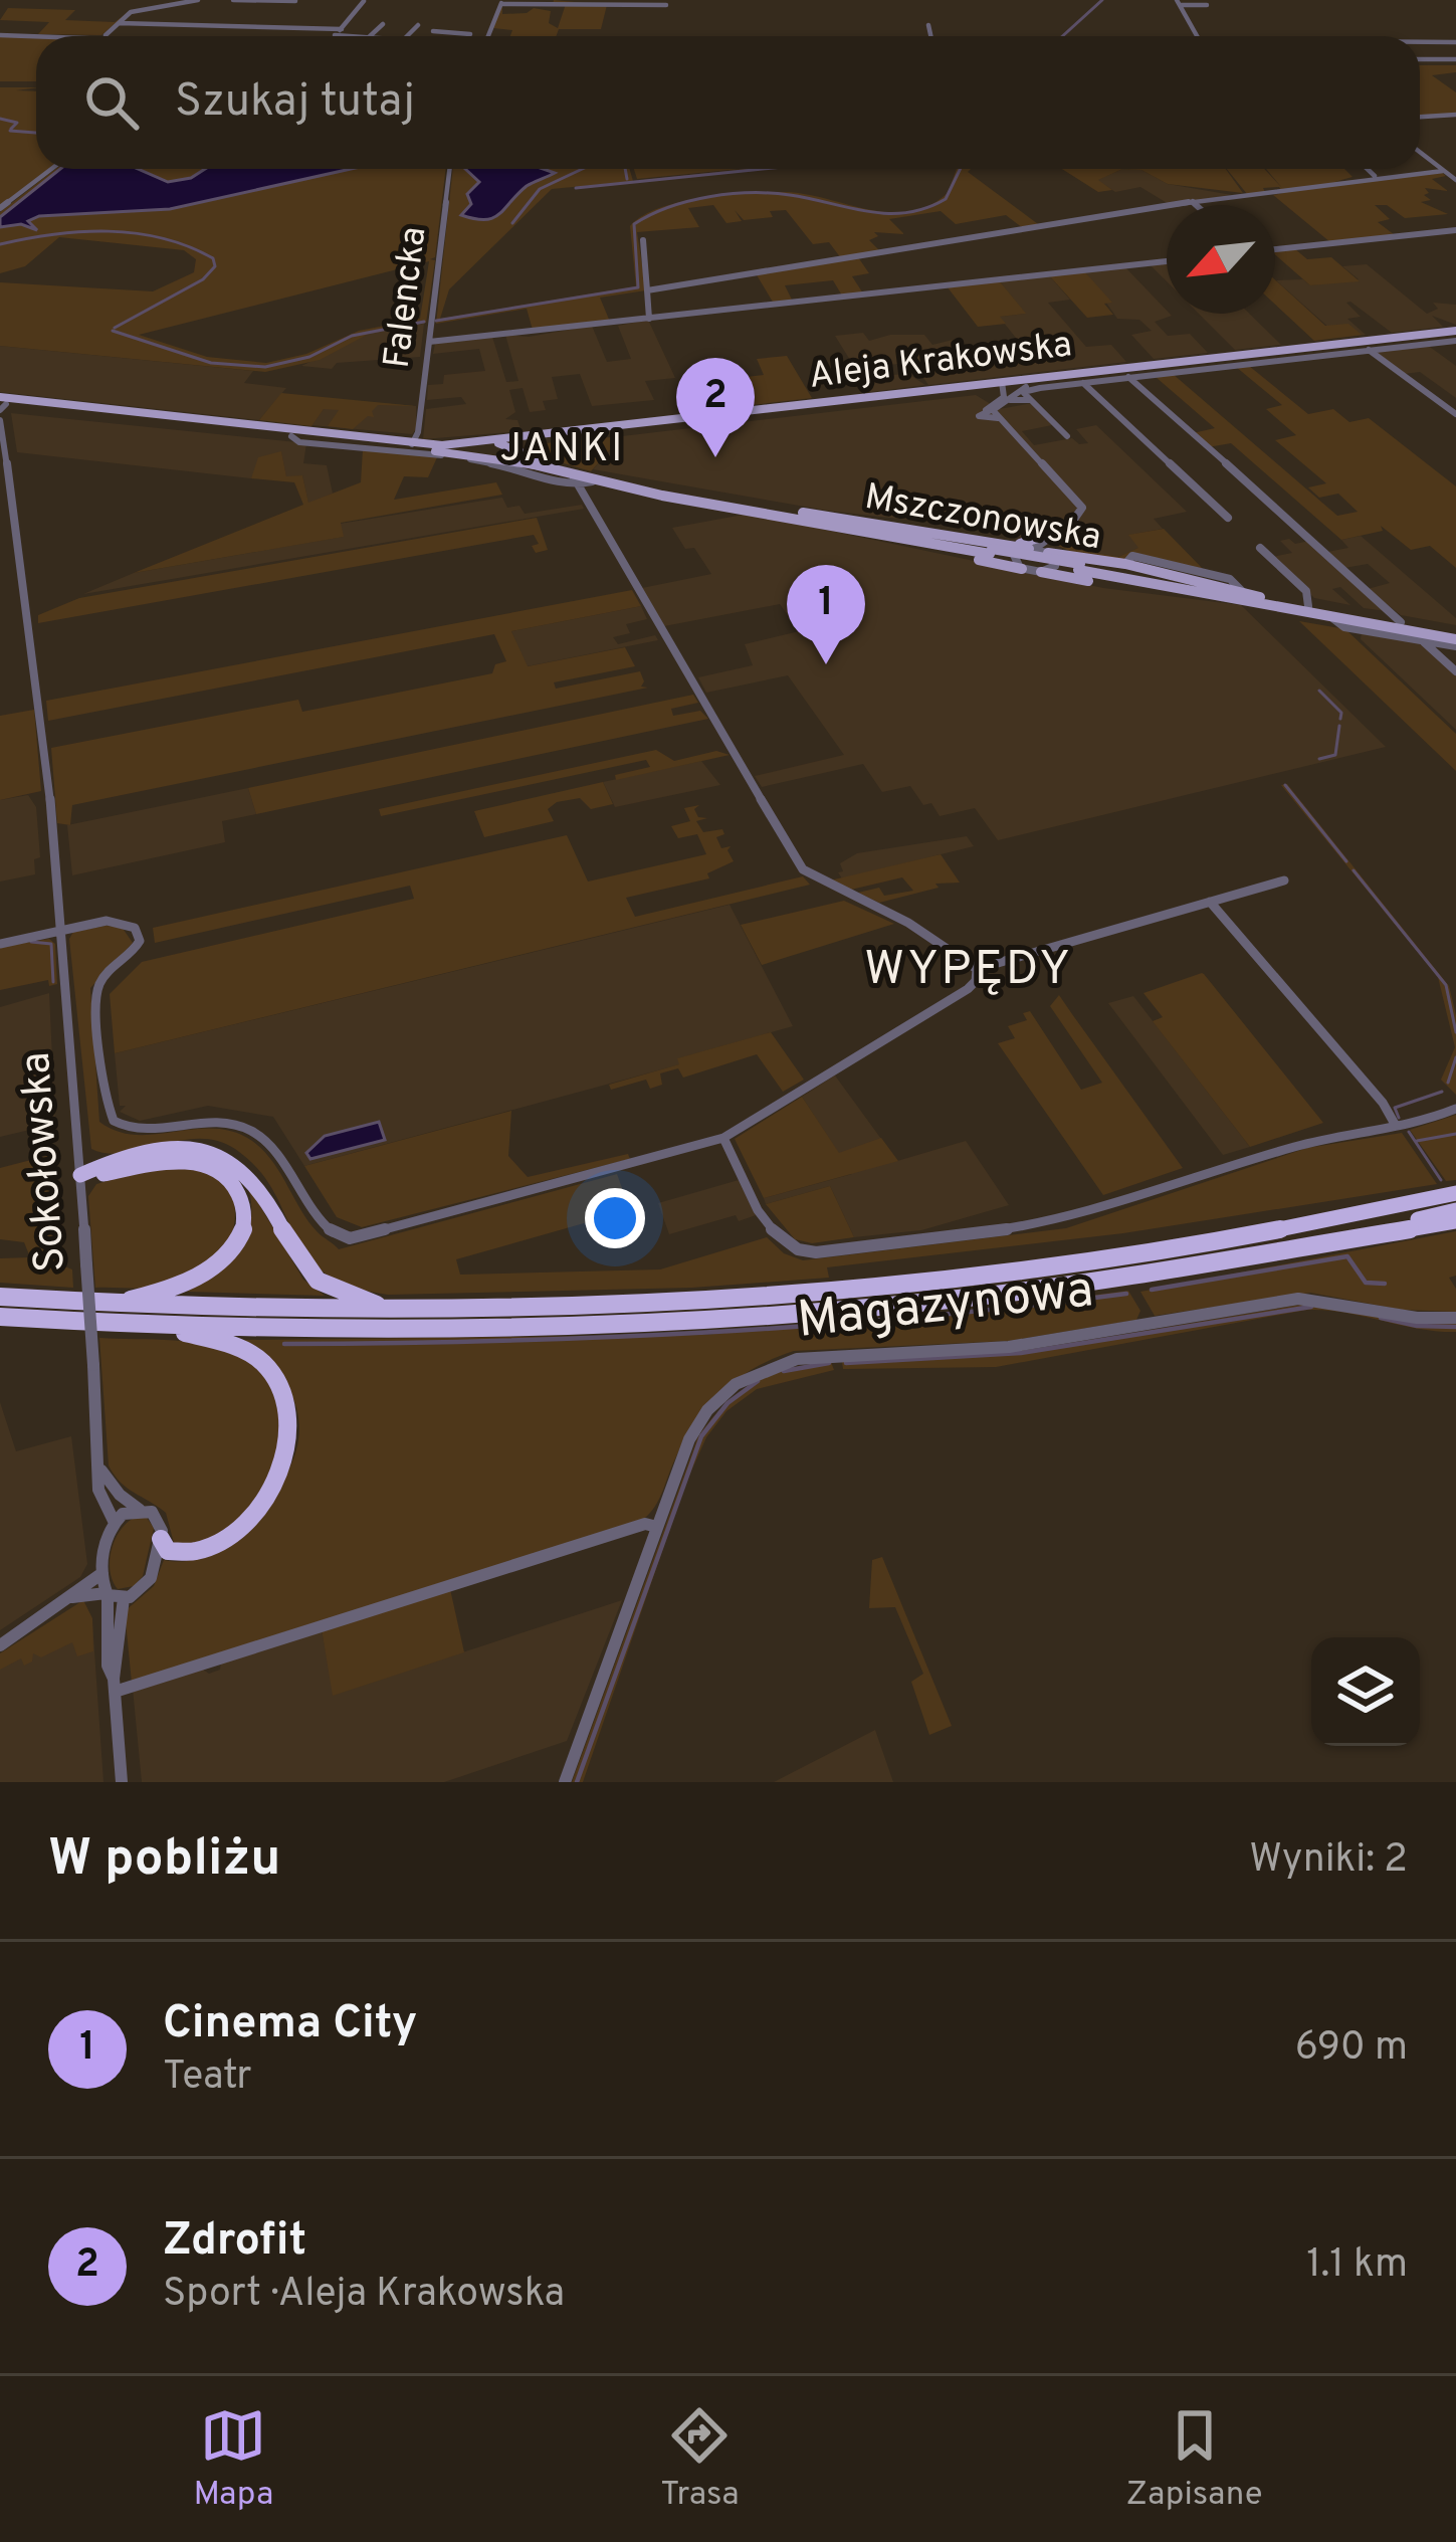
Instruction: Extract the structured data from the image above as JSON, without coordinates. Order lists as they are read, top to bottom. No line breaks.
{"streets":{"main road":["Aleja Krakowska","Mszczonowska"],"street":["Falencka","Sokołowska","Magazynowa"]},"crossings":[["Falencka","Aleja Krakowska"],["Falencka","Mszczonowska"],["Aleja Krakowska","Mszczonowska"]],"districts":["JANKI","WYPĘDY"],"north":"bottom left","page":{"search":"Szukaj tutaj","pins":["2","1"],"heading":["W pobliżu","Wyniki: 2"],"list":[{"mark":"1","name":"Cinema City","note":"Teatr","value":"690 m"},{"mark":"2","name":"Zdrofit","note":"Sport · Aleja Krakowska","value":"1.1 km"}],"nav":["Mapa","Trasa","Zapisane"]}}
